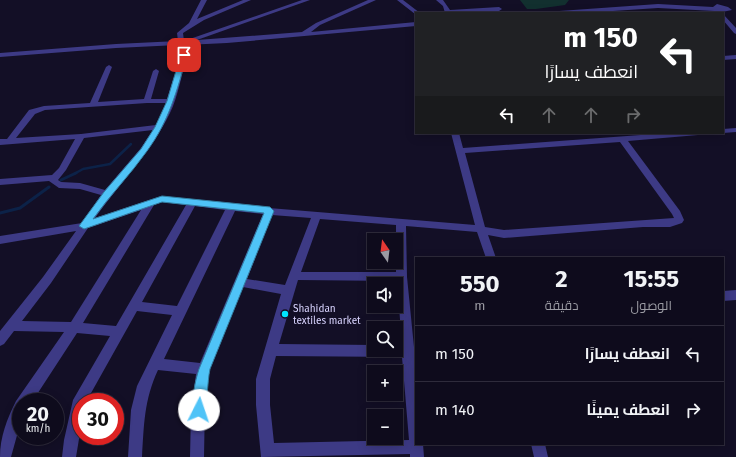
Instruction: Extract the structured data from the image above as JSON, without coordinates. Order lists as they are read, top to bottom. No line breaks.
{"places":["Shahidan textiles market"],"north":"top","page":{"turn":["150 m","انعطف يسارًا"],"map_buttons":["+","−"],"eta":["15:55","الوصول","2","دقيقة","550","m"],"list":[{"name":"انعطف يسارًا","value":"150 m"},{"name":"انعطف يمينًا","value":"140 m"}],"speed":"20 km/h","limit":"30"}}
